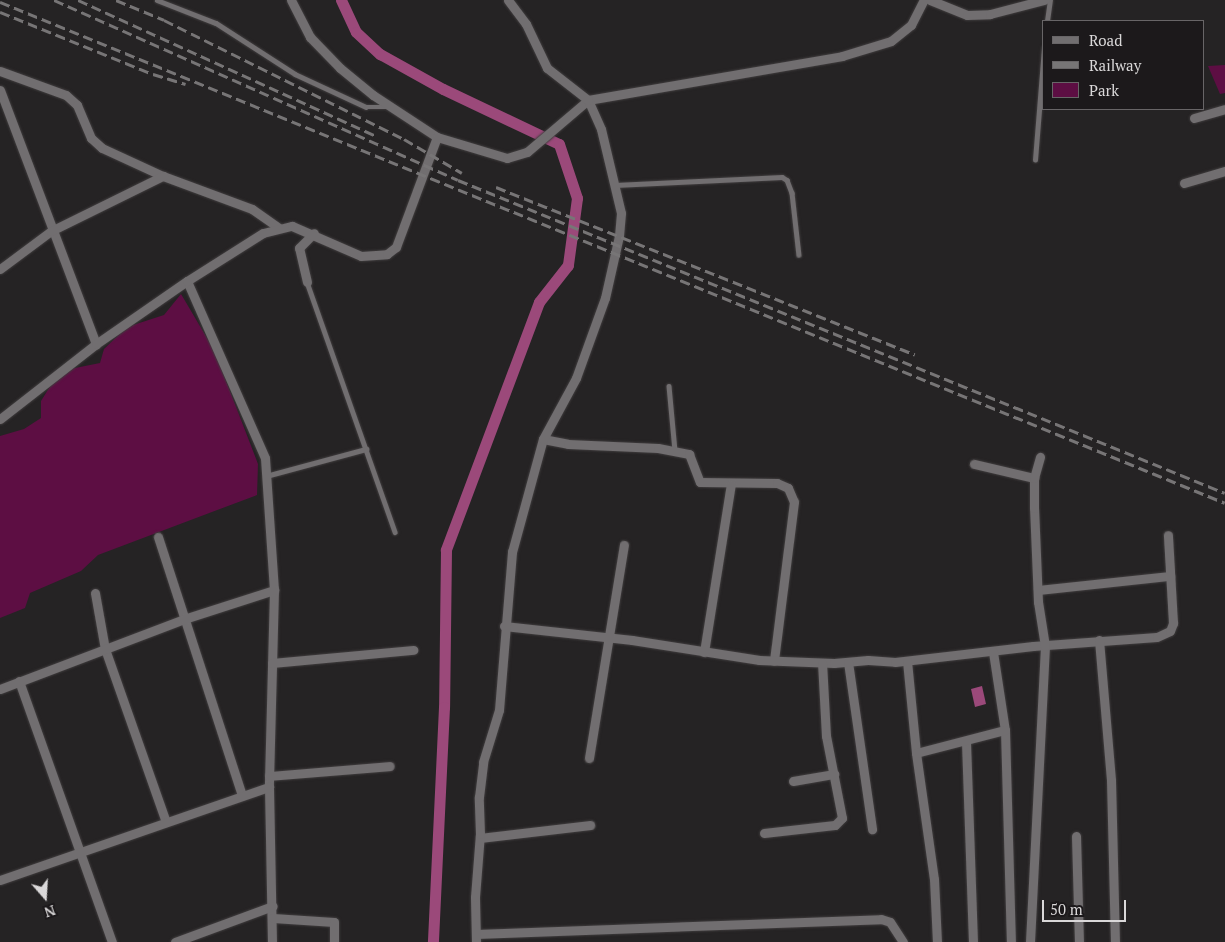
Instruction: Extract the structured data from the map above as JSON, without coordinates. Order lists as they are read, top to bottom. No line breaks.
{"legend":["Road","Railway","Park"],"scale_bar":"50 m","north":"bottom"}
